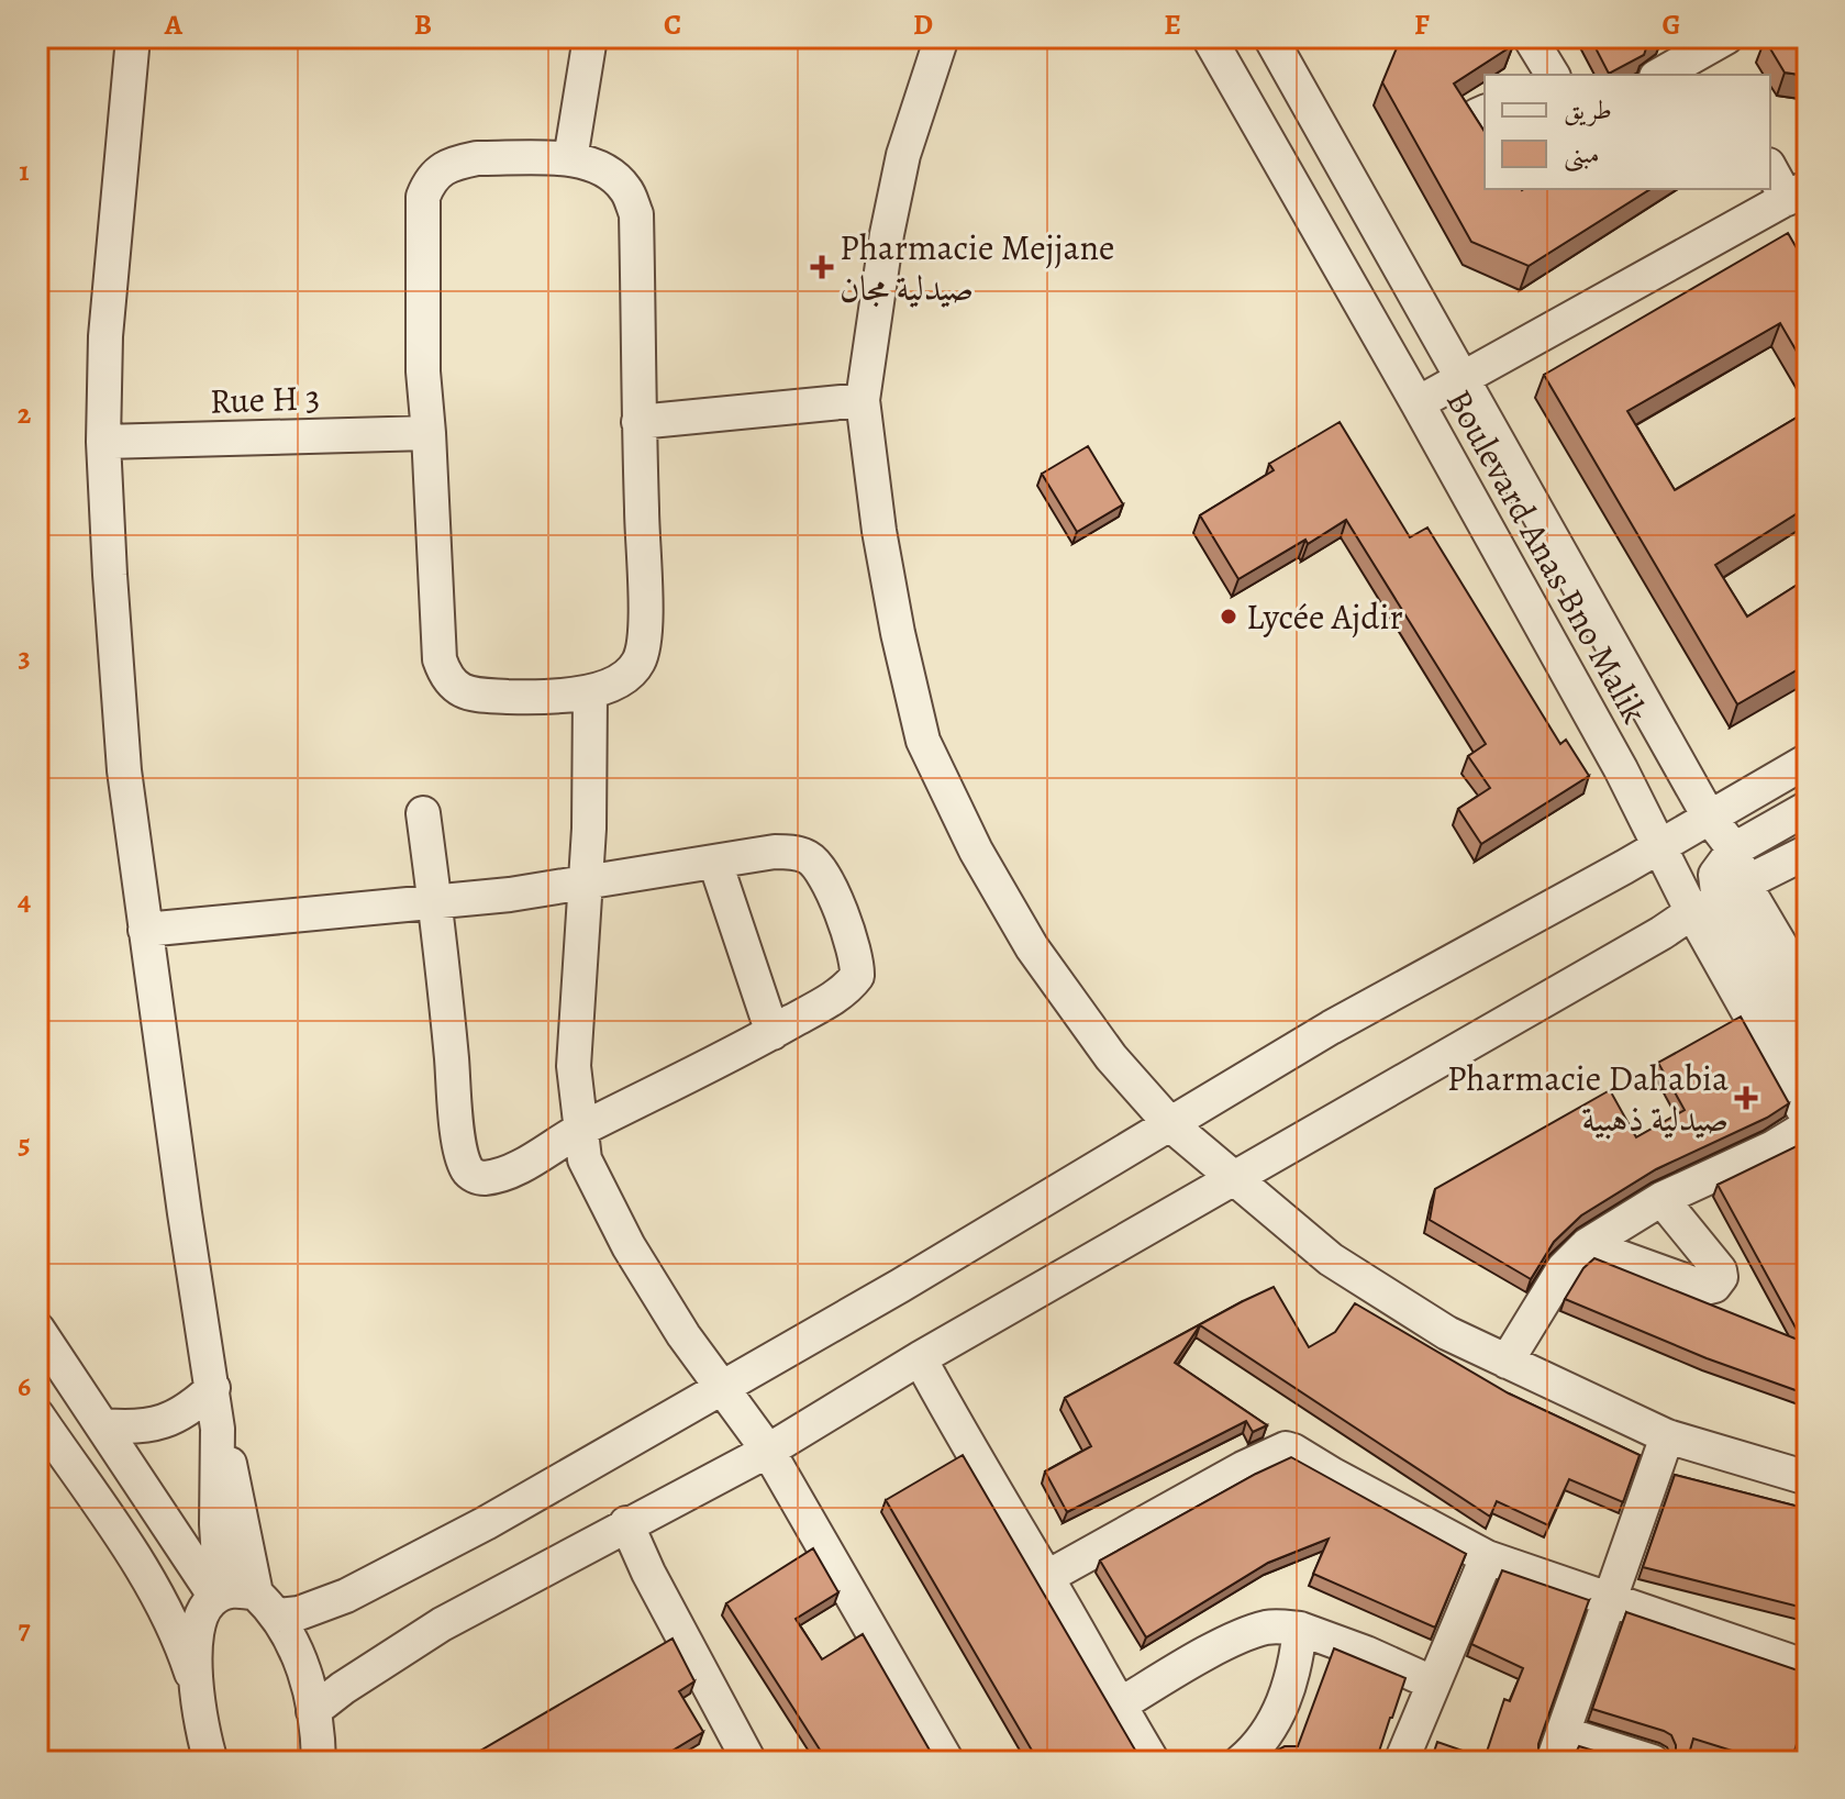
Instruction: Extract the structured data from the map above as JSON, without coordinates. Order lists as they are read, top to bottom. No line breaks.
{"streets":{"street":["Rue H 3","Boulevard Anas Bno Malik"]},"places":{"health":["Pharmacie Mejjane صيدلية مجان","Pharmacie Dahabia صيدلية ذهبية"],"other":["Lycée Ajdir"]},"legend":["طريق","مبنى"],"grid":{"columns":["A","B","C","D","E","F","G"],"rows":["1","2","3","4","5","6","7"]}}
